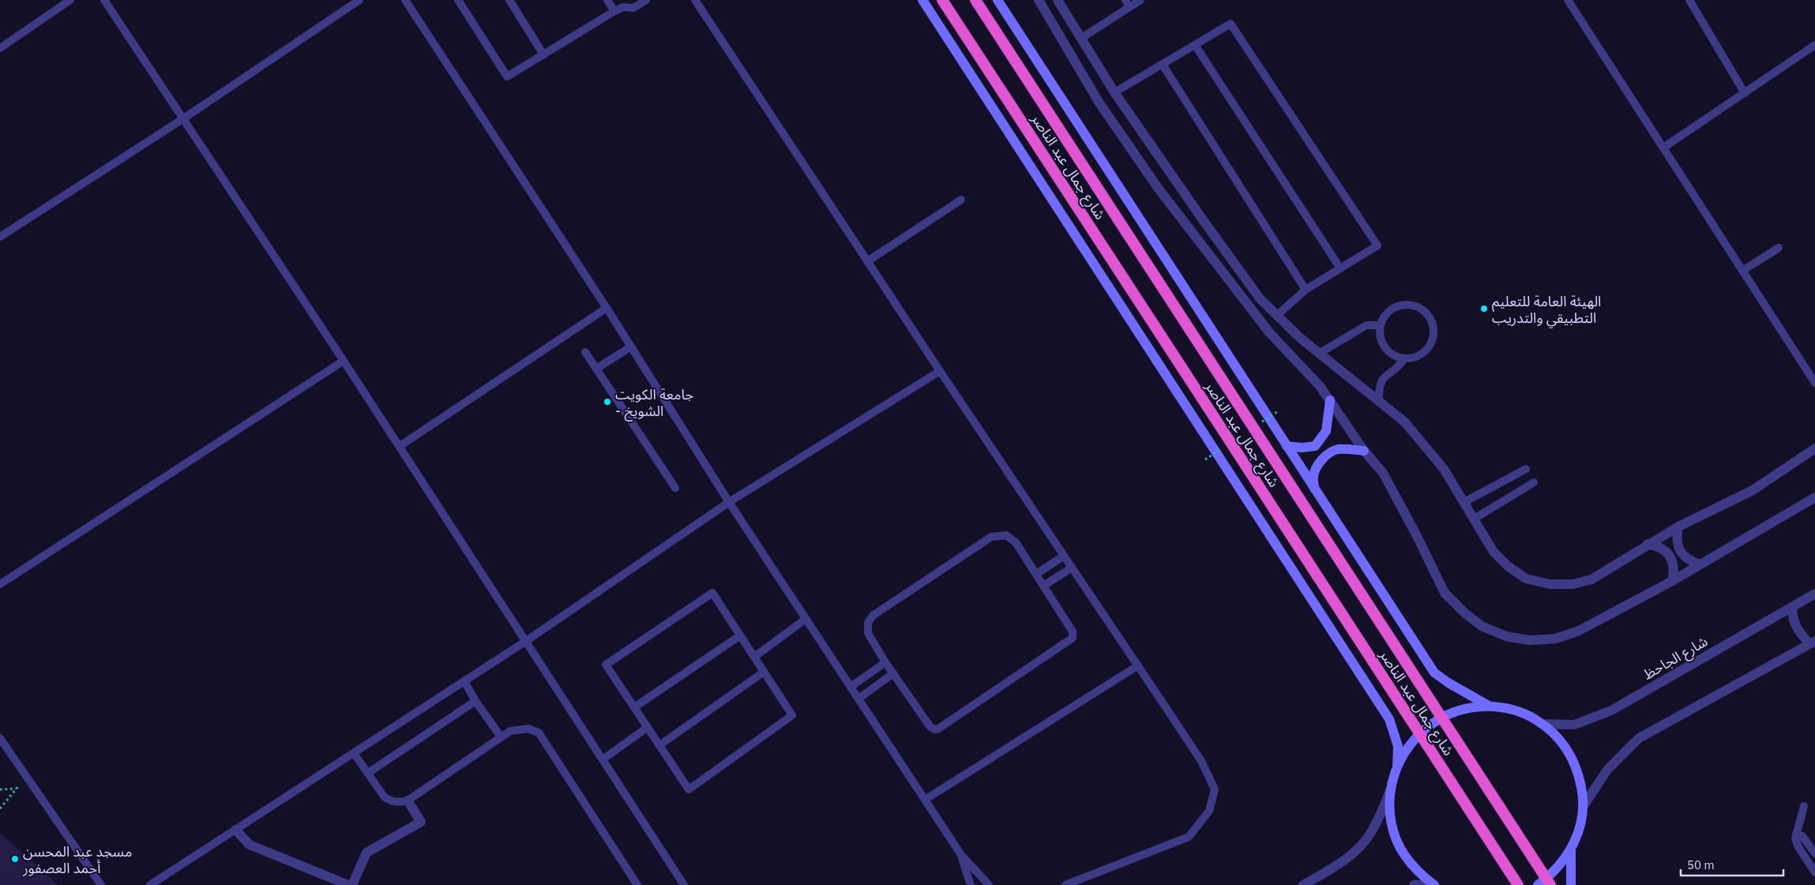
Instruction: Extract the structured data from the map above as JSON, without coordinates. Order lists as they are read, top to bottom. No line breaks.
{"streets":{"highway":["شارع جمال عبد الناصر"],"street":["شارع الجاحظ"]},"places":["الهيئة العامة للتعليم التطبيقي والتدريب","جامعة الكويت - الشويخ","مسجد عبد المحسن أحمد العصفور"],"scale_bar":"50 m"}
